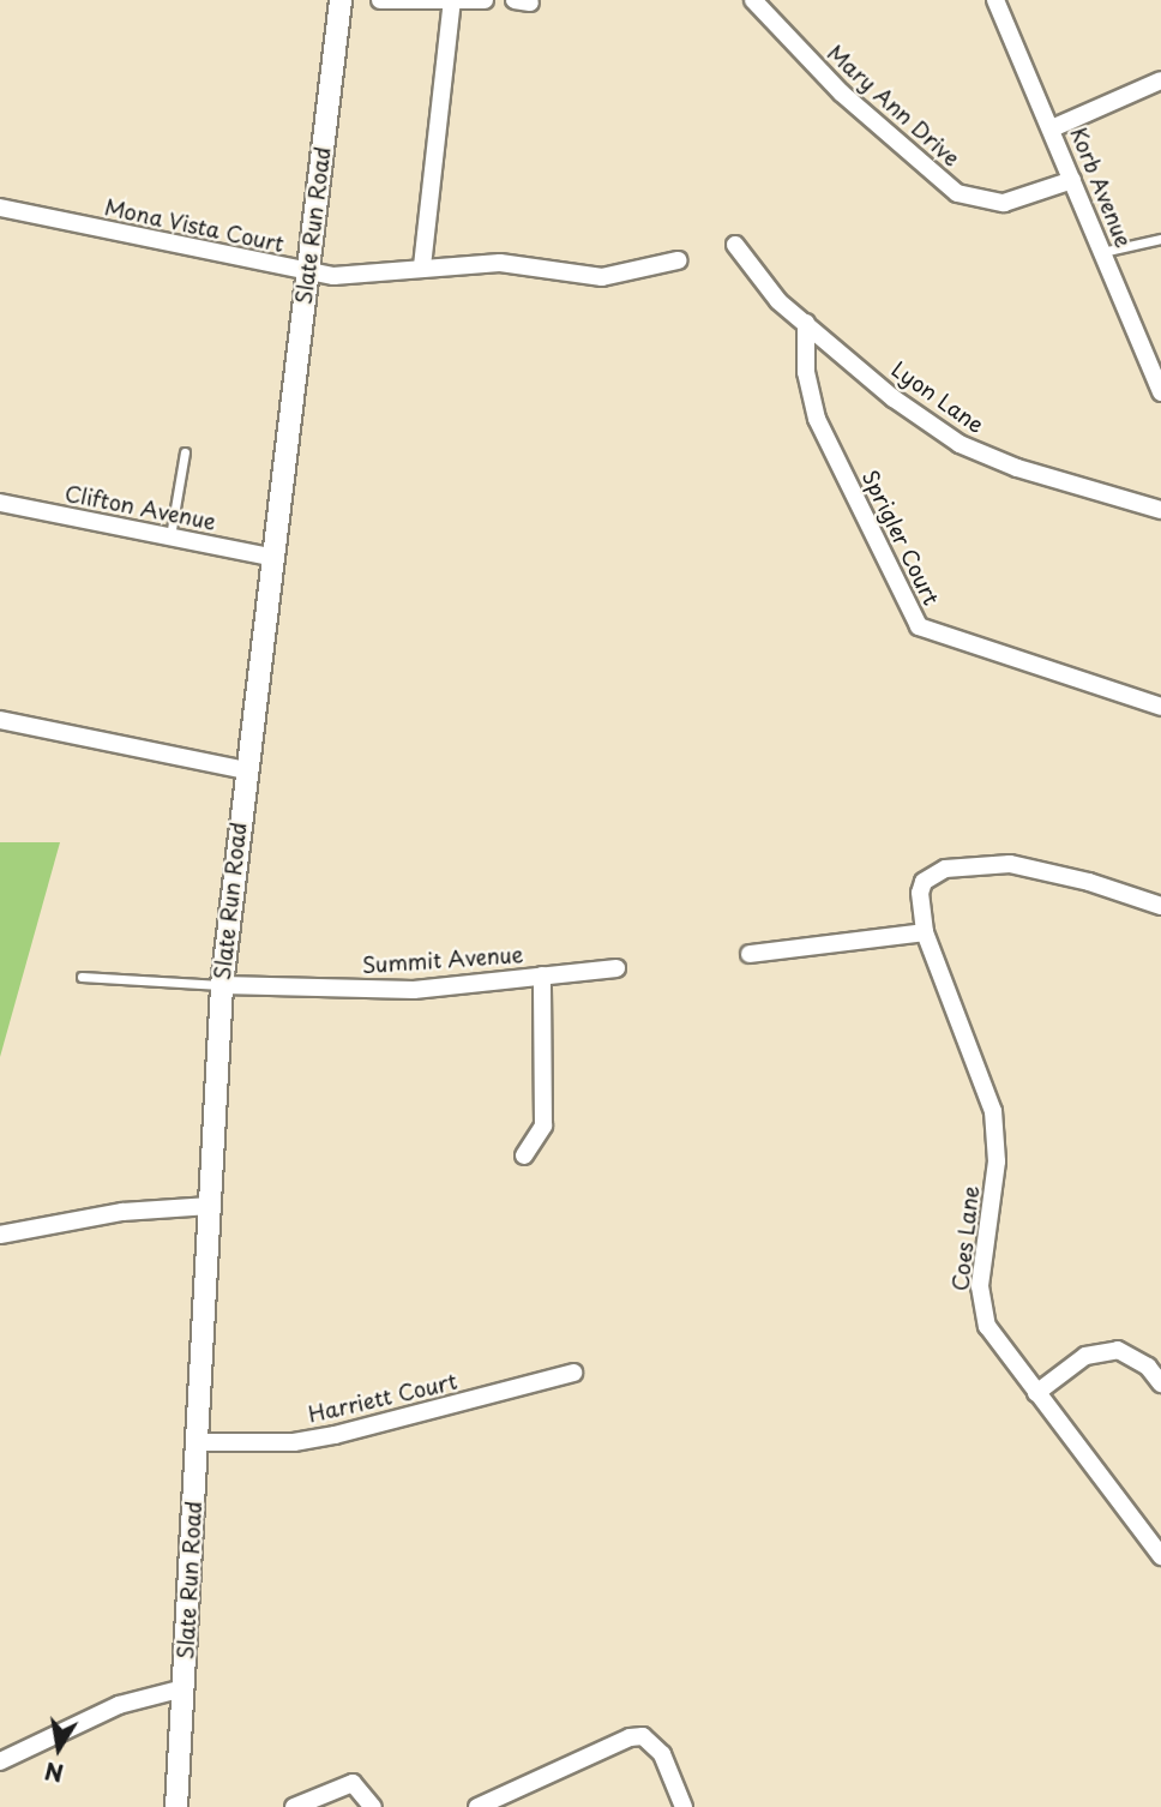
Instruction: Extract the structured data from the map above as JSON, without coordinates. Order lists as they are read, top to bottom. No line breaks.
{"streets":{"street":["Mary Ann Drive","Korb Avenue","Mona Vista Court","Slate Run Road","Lyon Lane","Clifton Avenue","Sprigler Court","Summit Avenue","Coes Lane","Harriett Court"]},"crossings":[["Mary Ann Drive","Korb Avenue"],["Mona Vista Court","Slate Run Road"],["Slate Run Road","Clifton Avenue"],["Slate Run Road","Summit Avenue"],["Slate Run Road","Harriett Court"],["Lyon Lane","Sprigler Court"]],"north":"bottom"}
